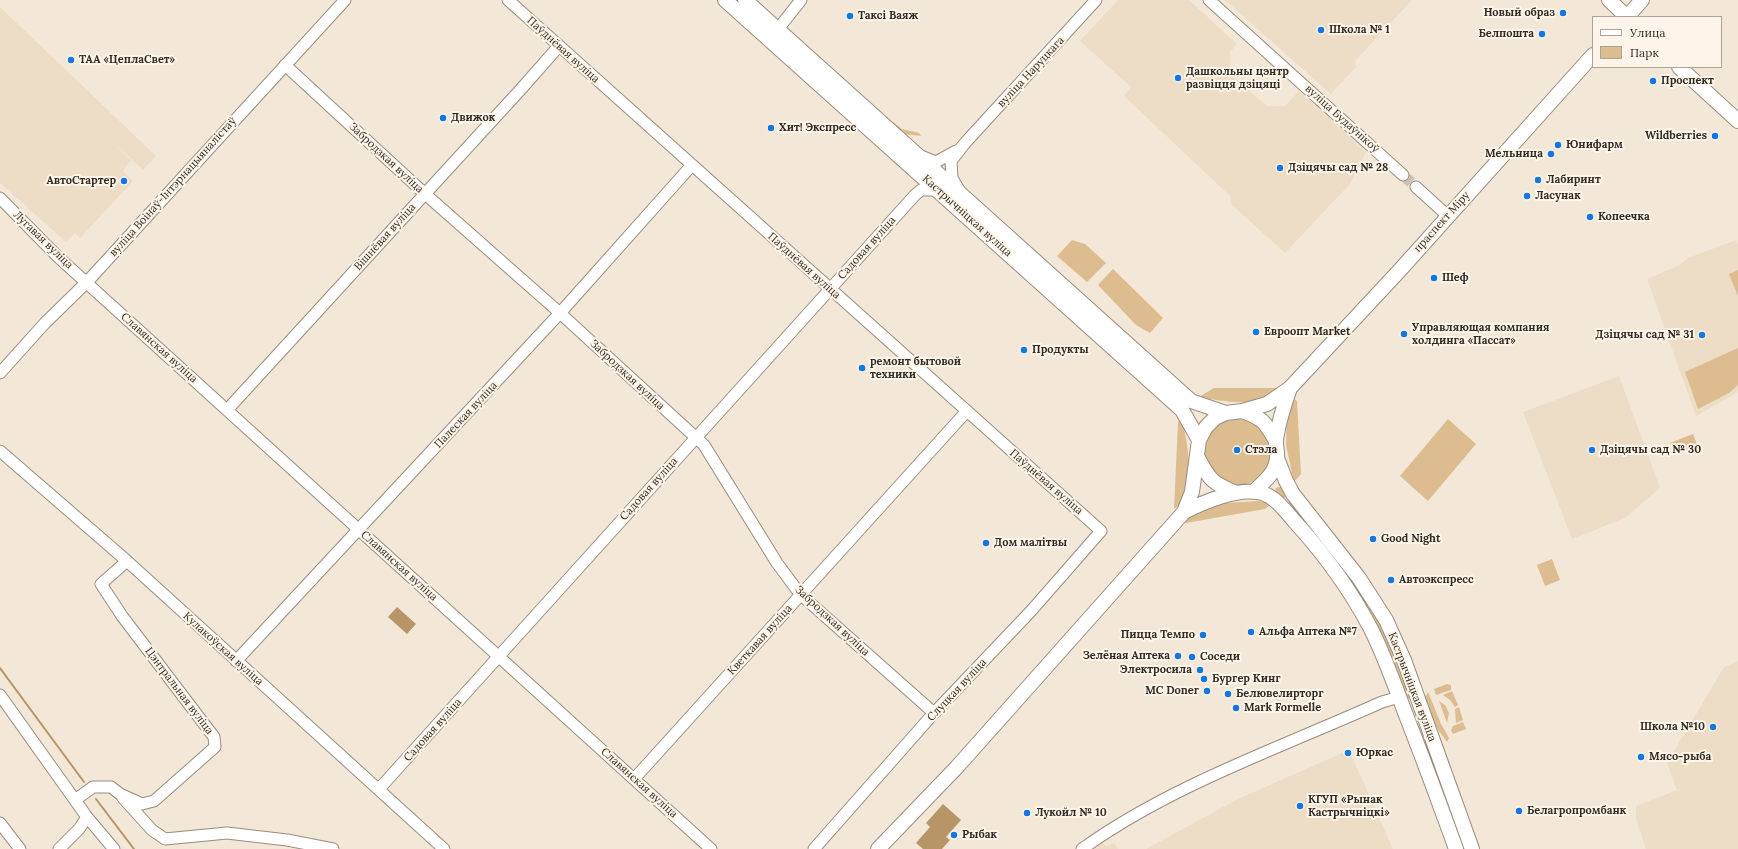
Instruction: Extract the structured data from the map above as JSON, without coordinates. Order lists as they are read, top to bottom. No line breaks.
{"streets":{"main road":["Кастрычніцкая вуліца","праспект Міру"],"street":["Паўднёвая вуліца","вуліца Наруцкага","вуліца Будаўнікоў","Забродзкая вуліца","вуліца Воінаў-Інтэрнацыяналістаў","Вішнёвая вуліца","Лугавая вуліца","Садовая вуліца","Славянская вуліца","Палеская вуліца","Кветкавая вуліца","Кулакоўская вуліца","Слуцкая вуліца","Цэнтральная вуліца"]},"crossings":[["Паўднёвая вуліца","Вішнёвая вуліца"],["Паўднёвая вуліца","Садовая вуліца"],["Паўднёвая вуліца","Палеская вуліца"],["Паўднёвая вуліца","Кветкавая вуліца"],["Паўднёвая вуліца","Слуцкая вуліца"],["Забродзкая вуліца","вуліца Воінаў-Інтэрнацыяналістаў"],["Забродзкая вуліца","Вішнёвая вуліца"],["Забродзкая вуліца","Садовая вуліца"],["Забродзкая вуліца","Палеская вуліца"],["Забродзкая вуліца","Кветкавая вуліца"],["Забродзкая вуліца","Слуцкая вуліца"],["вуліца Воінаў-Інтэрнацыяналістаў","Лугавая вуліца"],["вуліца Воінаў-Інтэрнацыяналістаў","Славянская вуліца"],["Вішнёвая вуліца","Славянская вуліца"],["Лугавая вуліца","Славянская вуліца"],["Садовая вуліца","Славянская вуліца"],["Садовая вуліца","Кулакоўская вуліца"],["Славянская вуліца","Палеская вуліца"],["Славянская вуліца","Кветкавая вуліца"],["Палеская вуліца","Кулакоўская вуліца"],["Кулакоўская вуліца","Цэнтральная вуліца"]],"places":["Новый образ","Таксі Ваяж","Школа № 1","Белпошта","ТАА «ЦеплаСвет»","Дашкольны цэнтр развіцця дзіцяці","Проспект","Движок","Хит! Экспресс","Wildberries","Юнифарм","Мельница","Дзіцячы сад № 28","Лабиринт","АвтоСтартер","Ласунак","Копеечка","Шеф","Евроопт Market","Управляющая компания холдинга «Пассат»","Дзіцячы сад № 31","Продукты","ремонт бытовой техники","Стэла","Дзіцячы сад № 30","Good Night","Дом малітвы","Автоэкспресс","Альфа Аптека №7","Пицца Темпо","Зелёная Аптека","Соседи","Электросила","Бургер Кинг","MC Doner","Белювелирторг","Mark Formelle","Школа №10","Юркас","Мясо-рыба","КГУП «Рынак Кастрычніцкі»","Белагропромбанк","Лукойл № 10","Рыбак"],"legend":["Улица","Парк"]}
